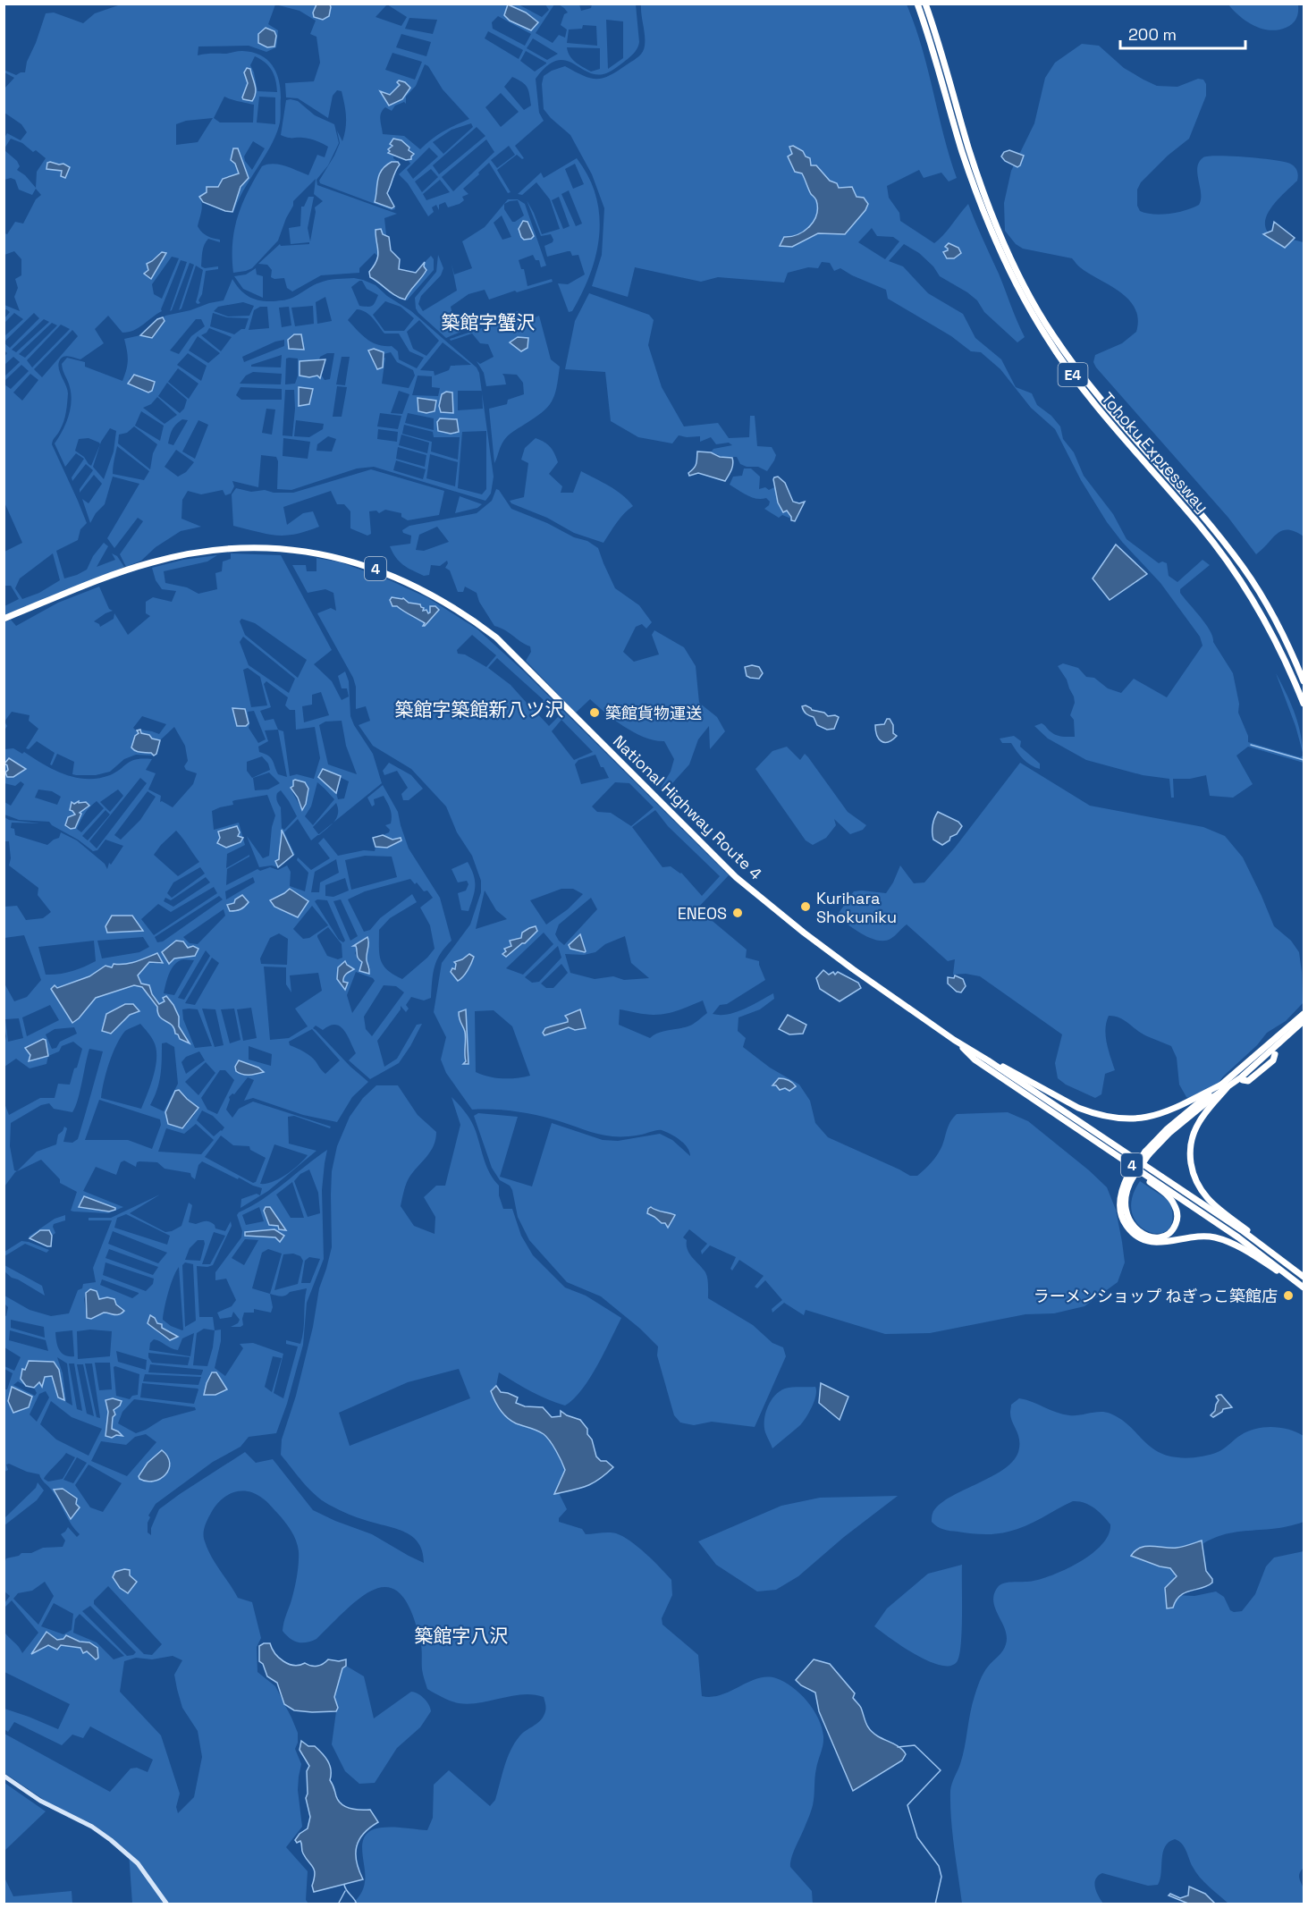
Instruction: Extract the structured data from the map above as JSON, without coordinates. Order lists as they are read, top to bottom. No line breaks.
{"streets":{"highway":["E4","Tohoku Expressway","4","National Highway Route 4"]},"districts":["築館字蟹沢","築館字築館新八ツ沢","築館字八沢"],"places":["築館貨物運送","Kurihara Shokuniku","ENEOS","ラーメンショップ ねぎっこ築館店"],"scale_bar":"200 m"}
